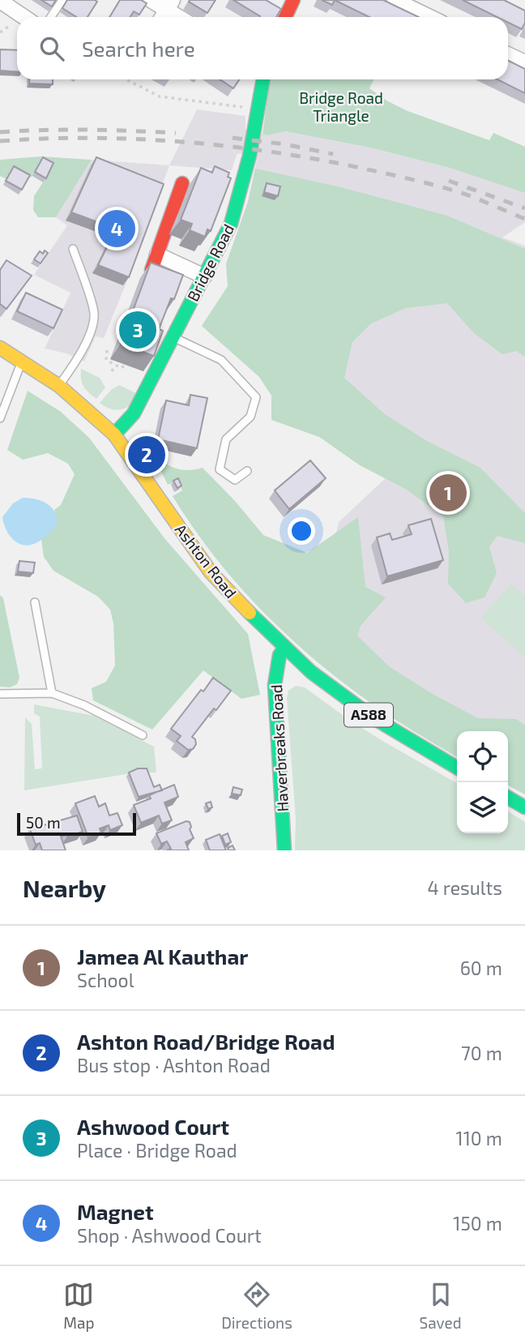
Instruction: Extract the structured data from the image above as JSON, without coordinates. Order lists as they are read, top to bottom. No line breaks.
{"streets":{"street":["Bridge Road","Ashton Road","A588","Haverbreaks Road"]},"crossings":[["Bridge Road","Ashton Road"],["Ashton Road","Haverbreaks Road"]],"parks":["Bridge Road Triangle"],"scale_bar":"50 m","page":{"search":"Search here","pins":["4","3","2","1"],"scale":"50 m","heading":["Nearby","4 results"],"list":[{"mark":"1","name":"Jamea Al Kauthar","note":"School","value":"60 m"},{"mark":"2","name":"Ashton Road/Bridge Road","note":"Bus stop · Ashton Road","value":"70 m"},{"mark":"3","name":"Ashwood Court","note":"Place · Bridge Road","value":"110 m"},{"mark":"4","name":"Magnet","note":"Shop · Ashwood Court","value":"150 m"}],"nav":["Map","Directions","Saved"]}}
